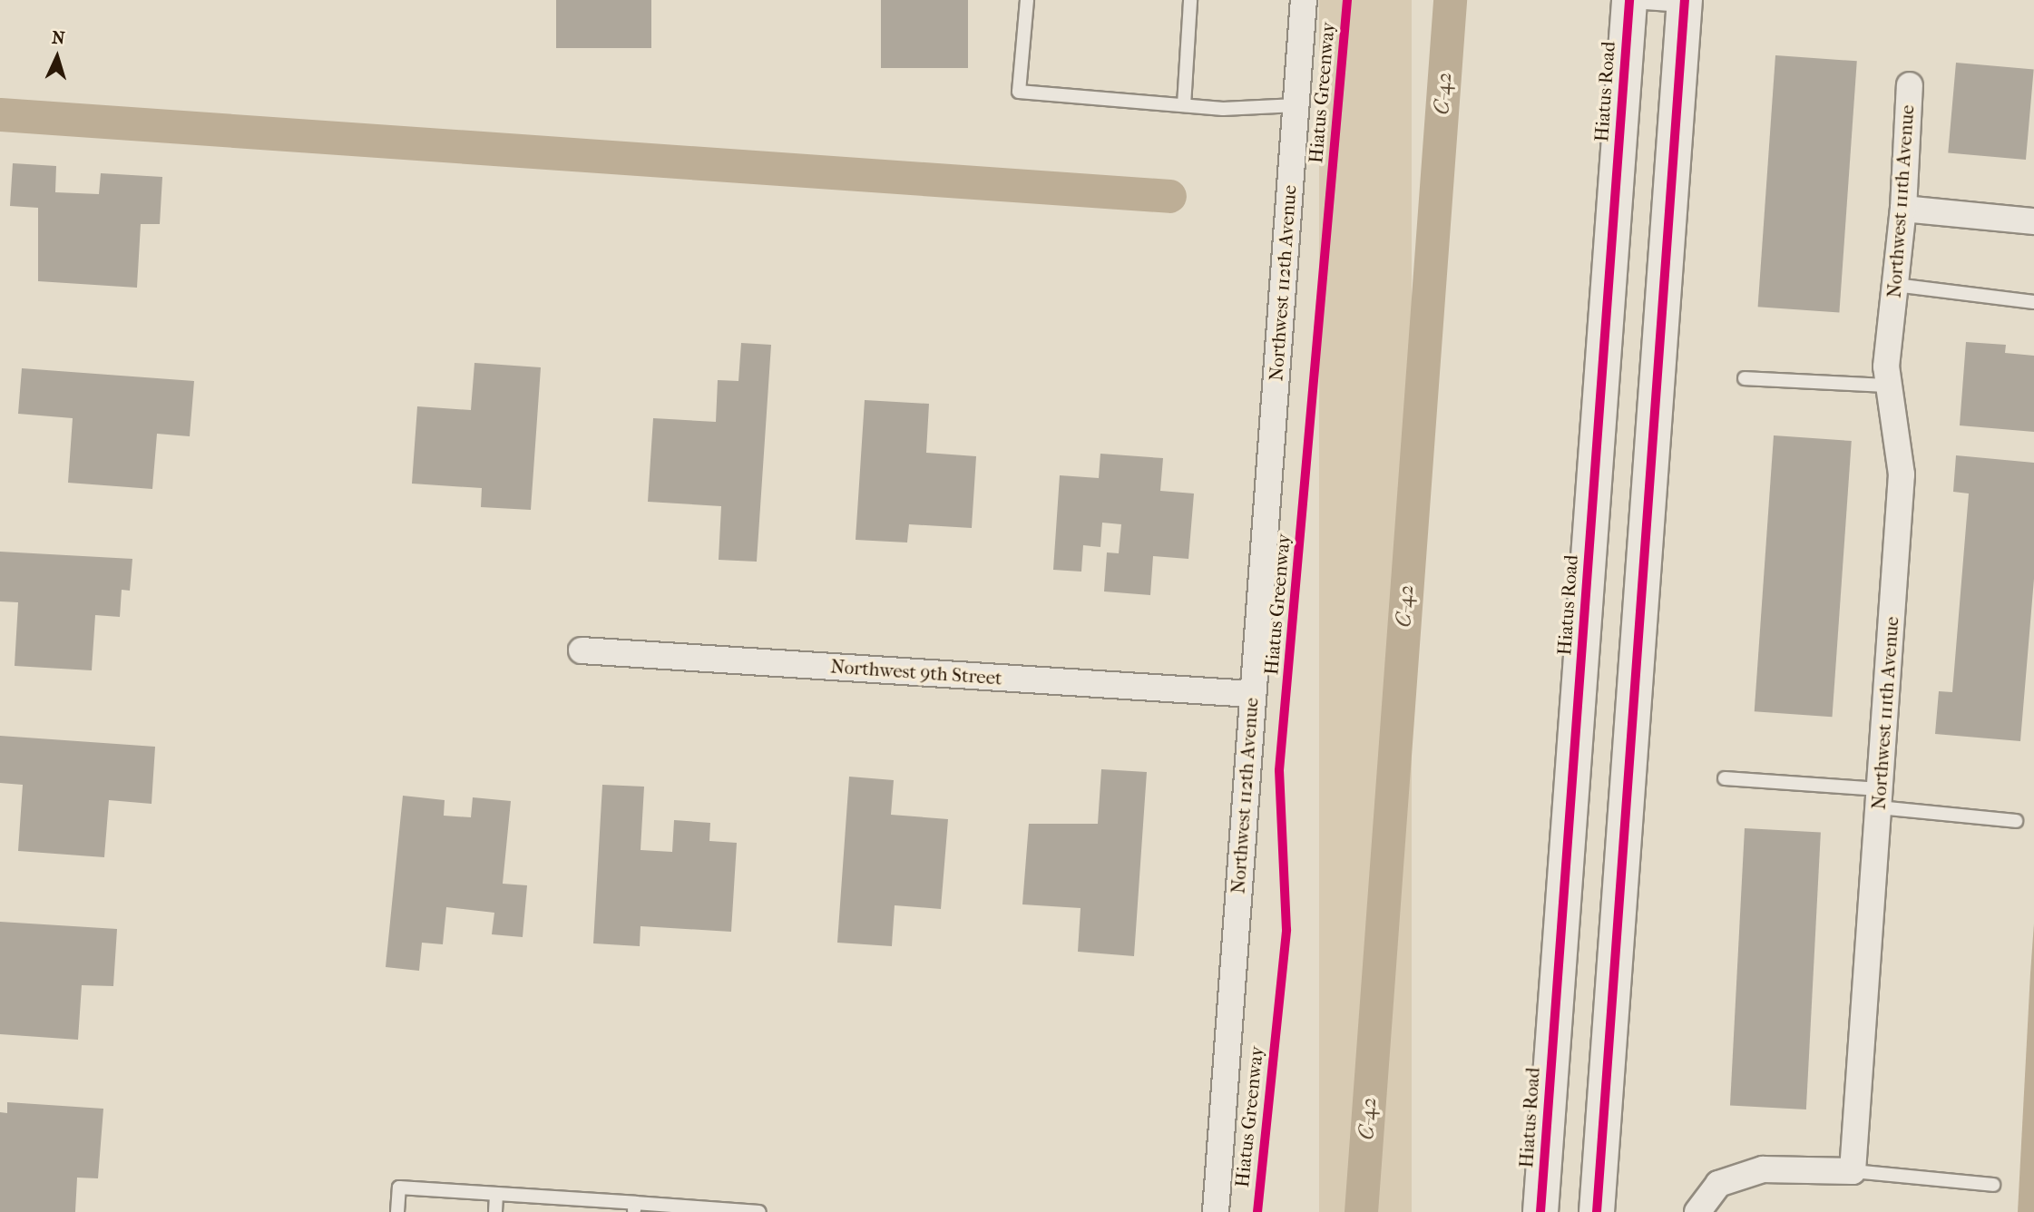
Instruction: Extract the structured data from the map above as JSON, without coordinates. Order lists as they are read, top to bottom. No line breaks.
{"streets":{"main road":["Hiatus Road"],"street":["Northwest 111th Avenue","Northwest 112th Avenue","Northwest 9th Street"],"cycle path":["Hiatus Greenway"]},"crossings":[["Northwest 112th Avenue","Northwest 9th Street"]],"water":["C-42"],"north":"top"}
